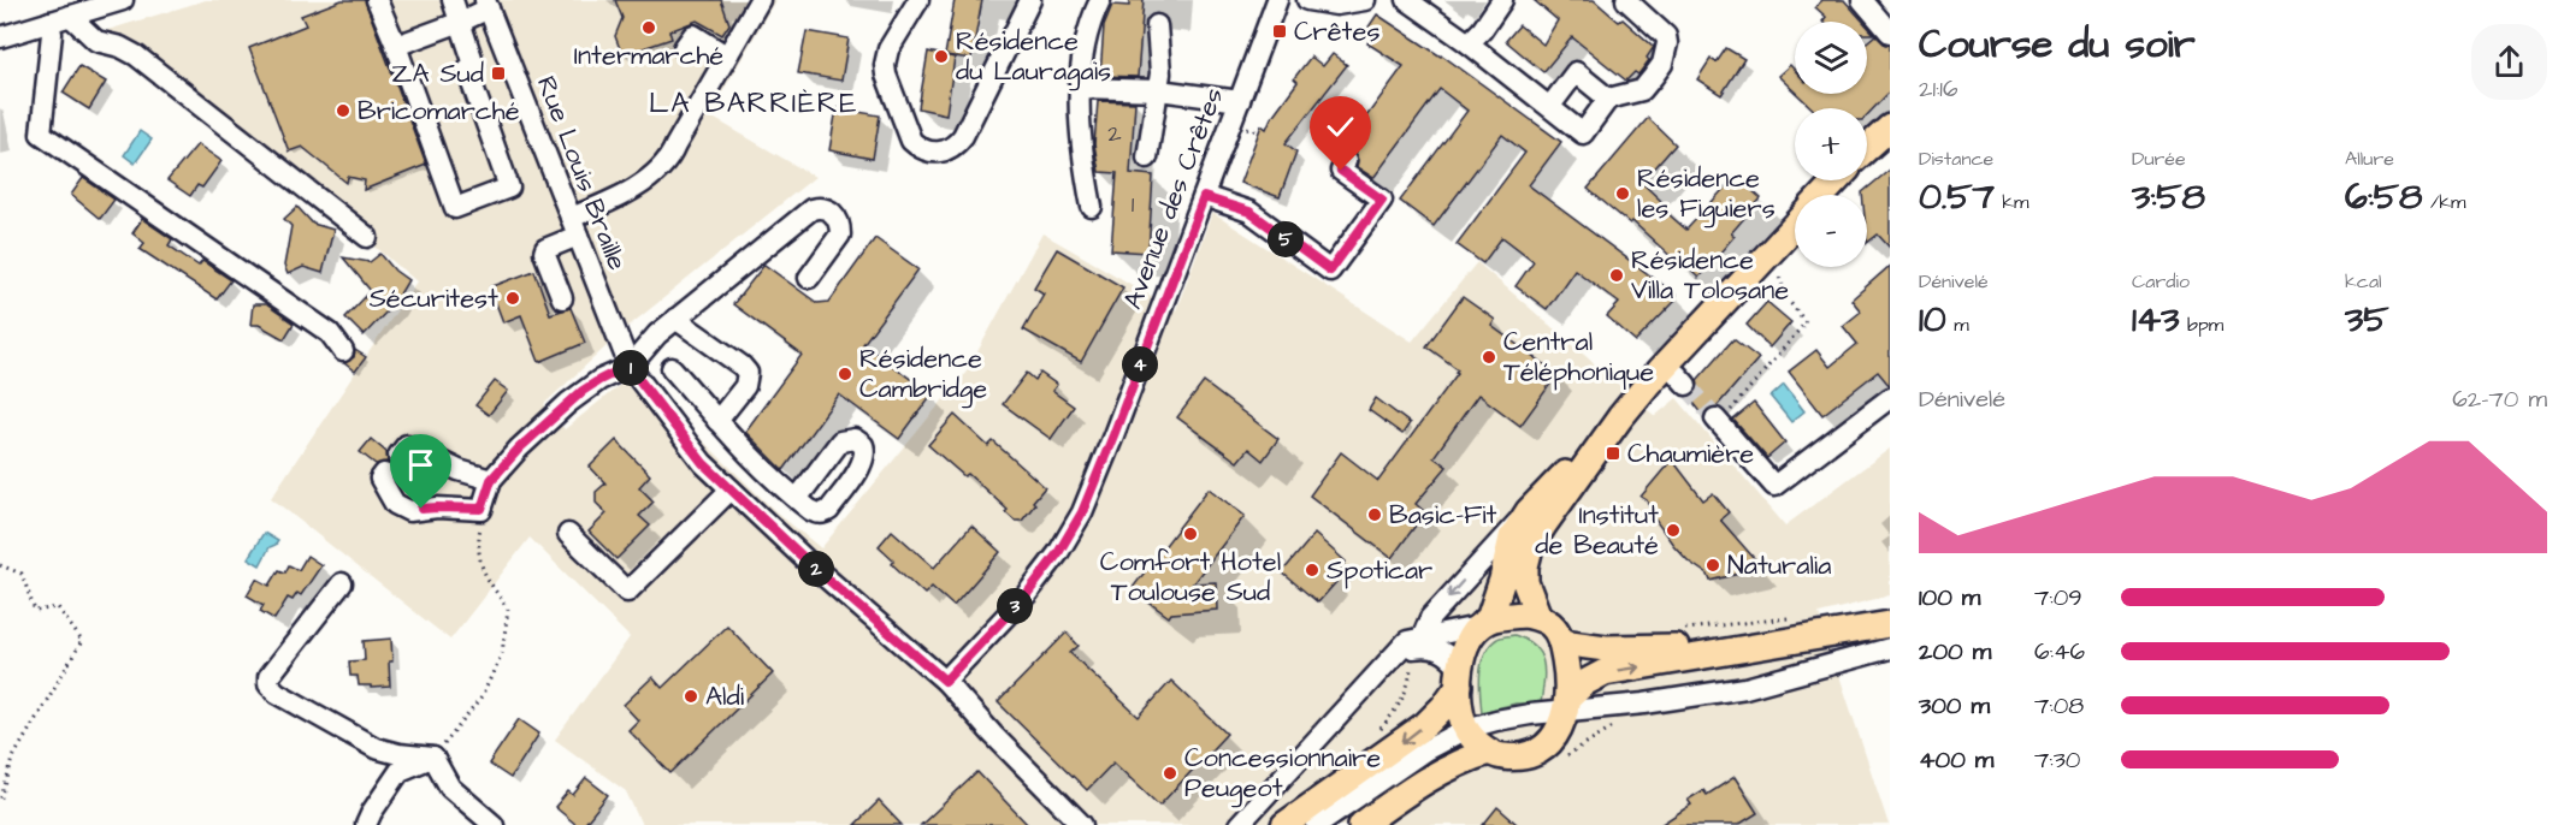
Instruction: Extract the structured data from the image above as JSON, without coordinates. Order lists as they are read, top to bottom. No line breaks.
{"streets":{"street":["Rue Louis Braille","Avenue des Crêtes"]},"crossings":[["Rue Louis Braille","Avenue des Crêtes"]],"districts":["LA BARRIÈRE"],"places":{"other":["Intermarché","Résidence du Lauragais","Bricomarché","Résidence les Figuiers","Résidence Villa Tolosane","Sécuritest","Central Téléphonique","Résidence Cambridge","Basic-Fit","Institut de Beauté","Comfort Hotel Toulouse Sud","Naturalia","Spoticar","Aldi","Concessionnaire Peugeot"],"transit":["Crêtes","ZA Sud","Chaumière"]},"house_numbers":["2","1"],"page":{"heading":["Course du soir","21:16"],"map_buttons":["+","−"],"stats":[["Distance","0.57 km"],["Durée","3:58"],["Allure","6:58 /km"],["Dénivelé","10 m"],["Cardio","143 bpm"],["kcal","35"]],"pins":["5","4","1","2","3"],"chart":["Dénivelé","62–70 m"],"list":[{"name":"100 m","note":"7:09"},{"name":"200 m","note":"6:46"},{"name":"300 m","note":"7:08"},{"name":"400 m","note":"7:30"}]}}
